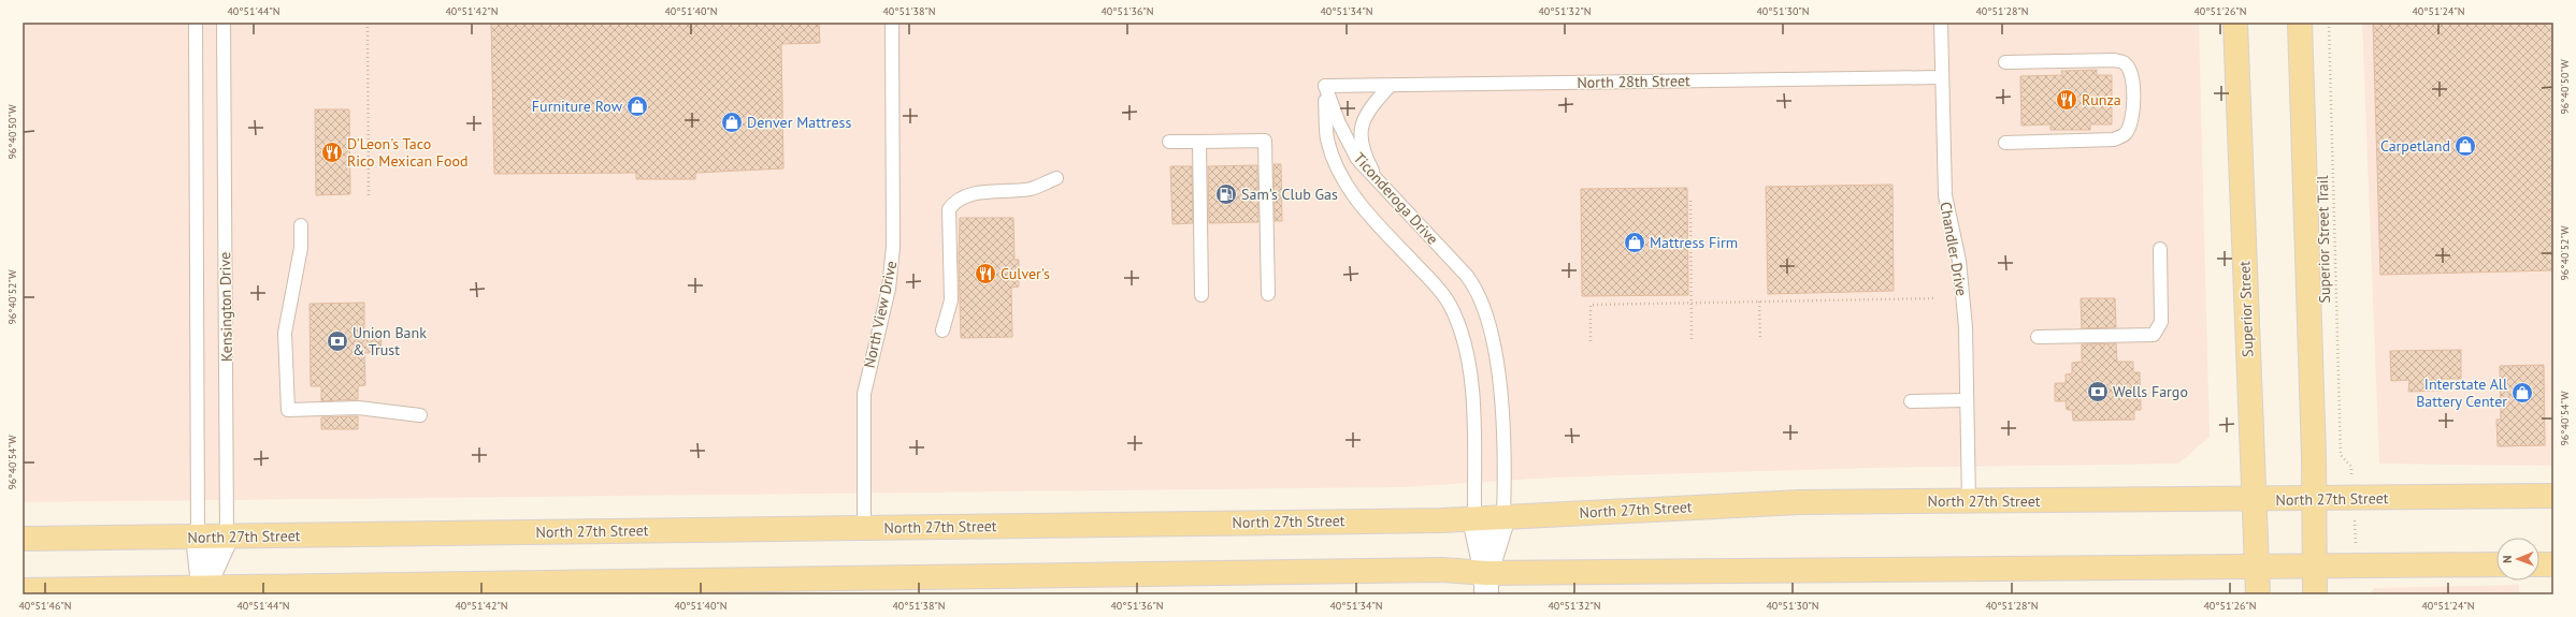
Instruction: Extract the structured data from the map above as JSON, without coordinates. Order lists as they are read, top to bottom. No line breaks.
{"streets":{"main road":["Superior Street","North 27th Street"],"street":["Ticonderoga Drive","Kensington Drive"],"lane":["North 28th Street","Chandler Drive","North View Drive"],"path":["Superior Street Trail"]},"crossings":[["North 28th Street","Ticonderoga Drive"],["North 28th Street","Chandler Drive"],["Ticonderoga Drive","North 27th Street"],["Chandler Drive","North 27th Street"],["Kensington Drive","North 27th Street"],["Superior Street","North 27th Street"],["North View Drive","North 27th Street"]],"places":{"restaurant":["Runza","D'Leon's Taco Rico Mexican Food","Culver's"],"shop":["Furniture Row","Denver Mattress","Carpetland","Mattress Firm","Interstate All Battery Center"],"fuel station":["Sam's Club Gas"],"bank":["Union Bank & Trust","Wells Fargo"]},"north":"left","coordinates":["40°51'44\"N","40°51'42\"N","40°51'40\"N","40°51'38\"N","40°51'36\"N","40°51'34\"N","40°51'32\"N","40°51'30\"N","40°51'28\"N","40°51'26\"N","40°51'24\"N","96°40'50\"W","96°40'52\"W","96°40'54\"W","40°51'46\"N"]}
